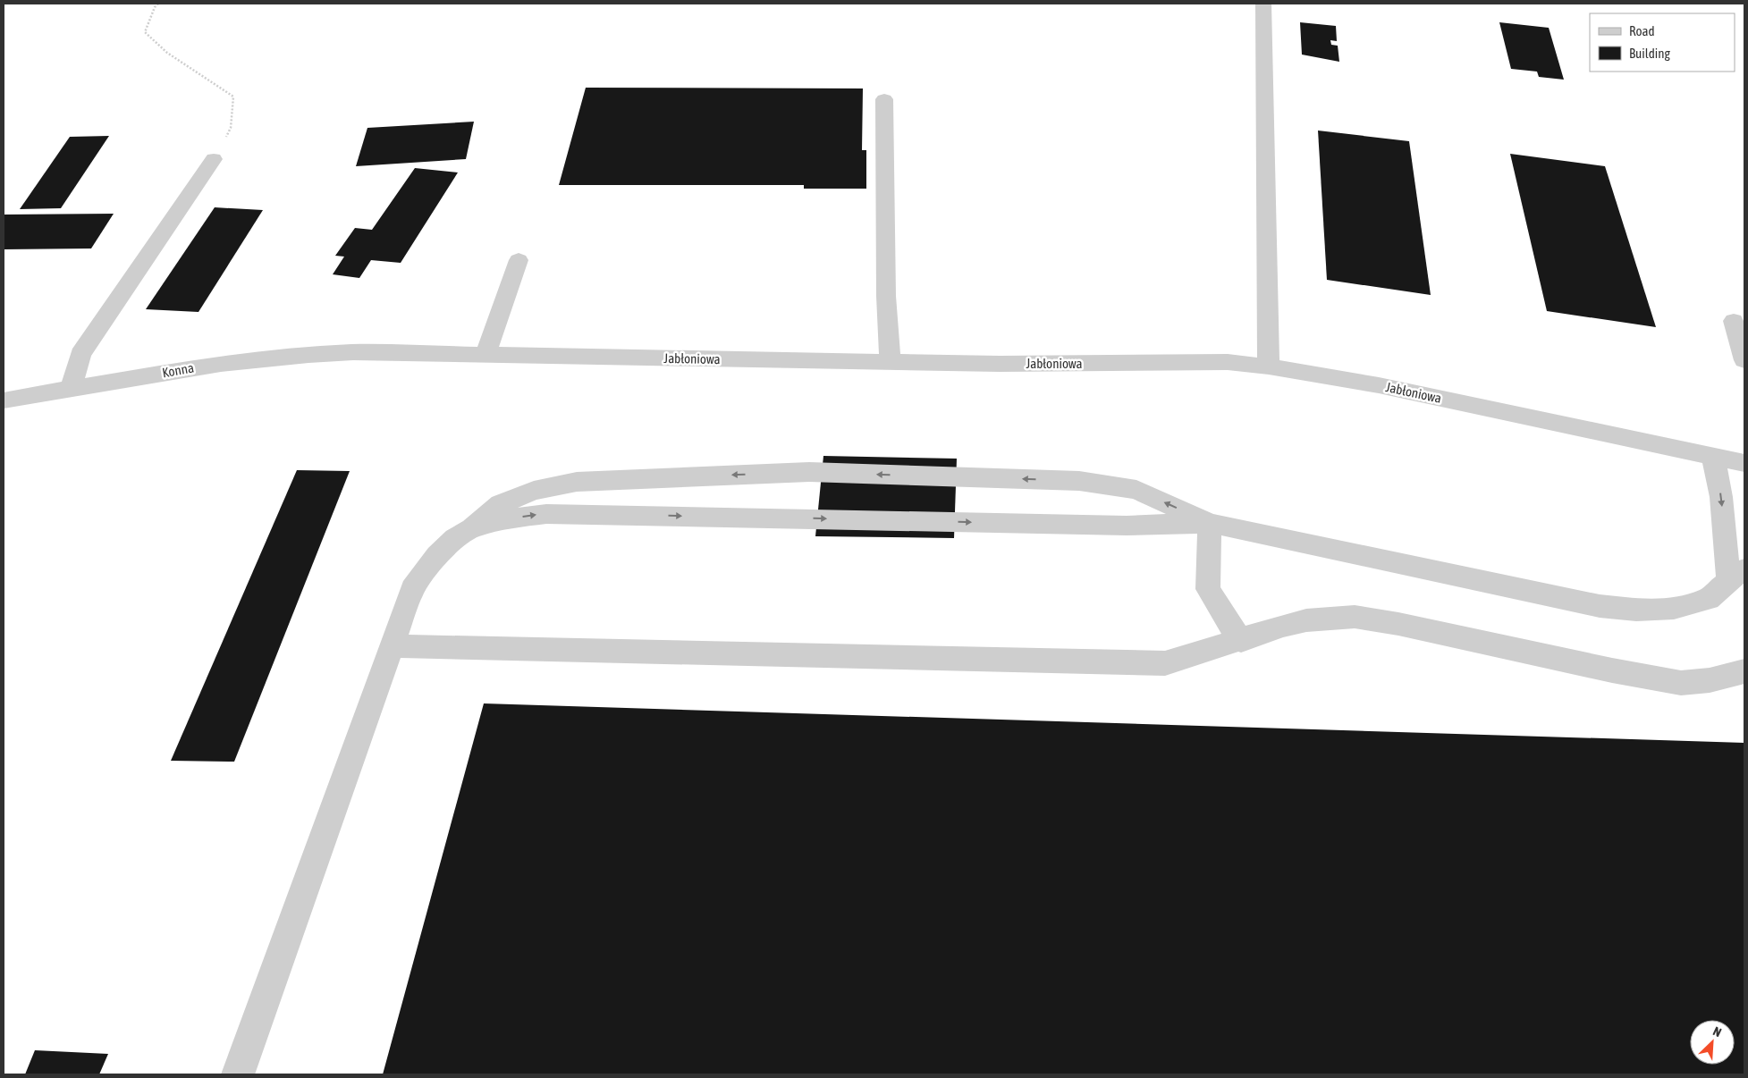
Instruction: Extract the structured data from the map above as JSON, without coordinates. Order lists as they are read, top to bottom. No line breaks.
{"streets":{"street":["Jabłoniowa","Konna"]},"crossings":[["Jabłoniowa","Konna"]],"legend":["Road","Building"],"north":"top right"}
